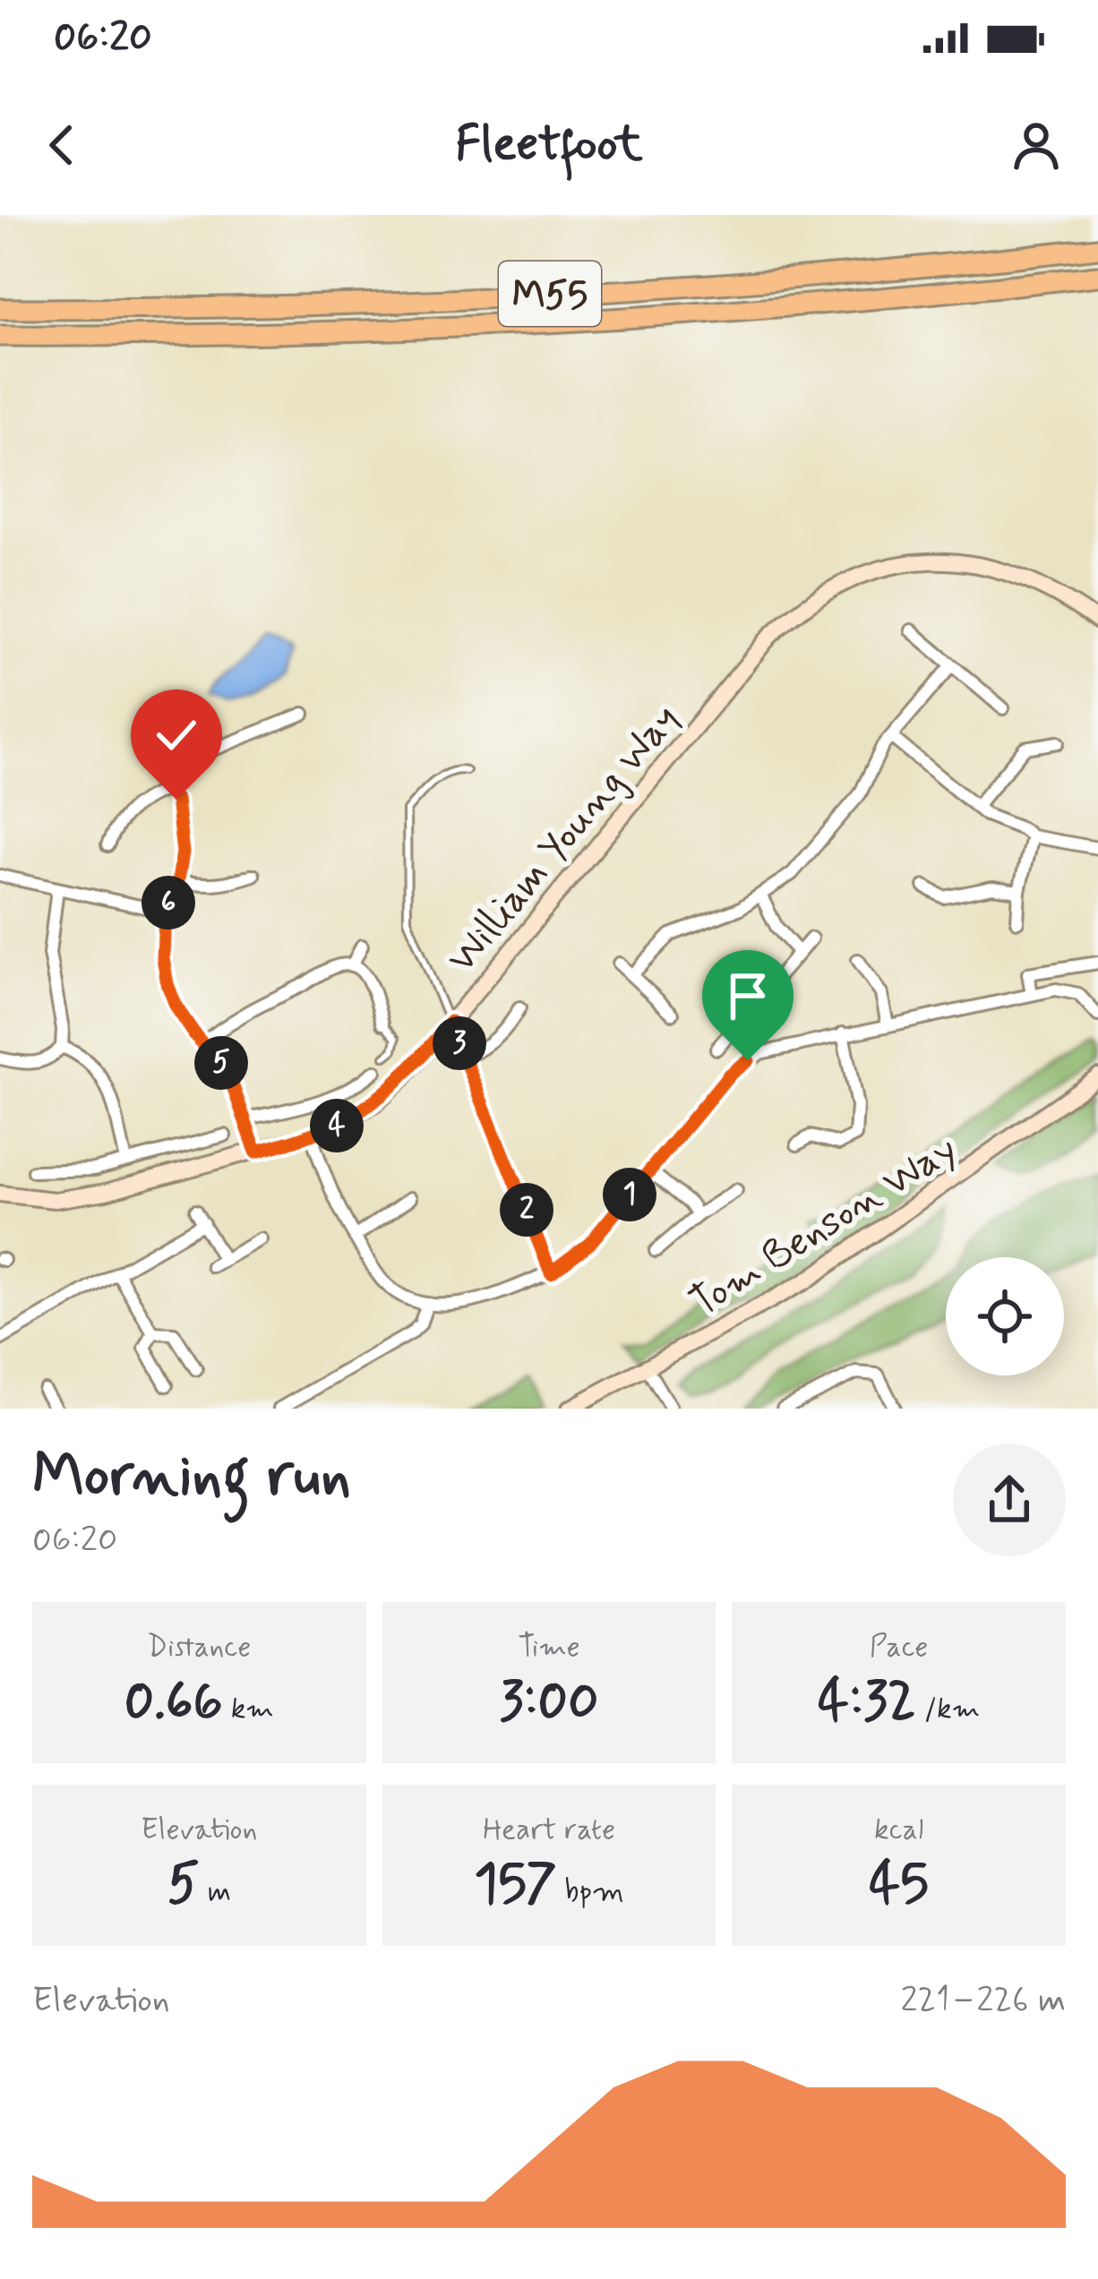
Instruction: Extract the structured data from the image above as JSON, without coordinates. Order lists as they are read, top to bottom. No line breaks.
{"streets":{"highway":["M55"],"main road":["William Young Way","Tom Benson Way"]},"page":{"status":"06:20","header":"Fleetfoot","pins":["6","3","5","4","1","2"],"heading":["Morning run","06:20"],"stats":[["Distance","0.66 km"],["Time","3:00"],["Pace","4:32 /km"],["Elevation","5 m"],["Heart rate","157 bpm"],["kcal","45"]],"chart":["Elevation","221–226 m"]}}
